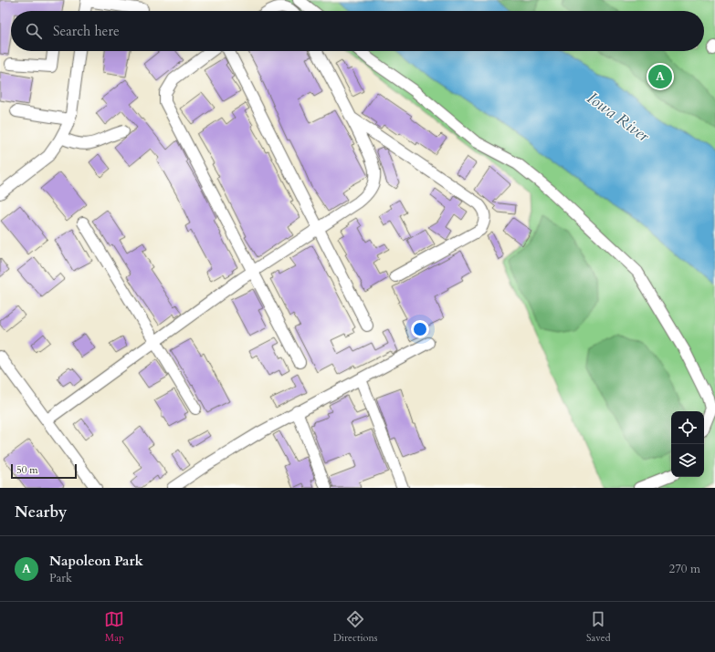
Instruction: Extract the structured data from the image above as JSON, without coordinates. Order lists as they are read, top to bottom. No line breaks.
{"water":["Iowa River"],"scale_bar":"50 m","page":{"search":"Search here","pins":"A","scale":"50 m","heading":"Nearby","list":[{"mark":"A","name":"Napoleon Park","note":"Park","value":"270 m"}],"nav":["Map","Directions","Saved"]}}
